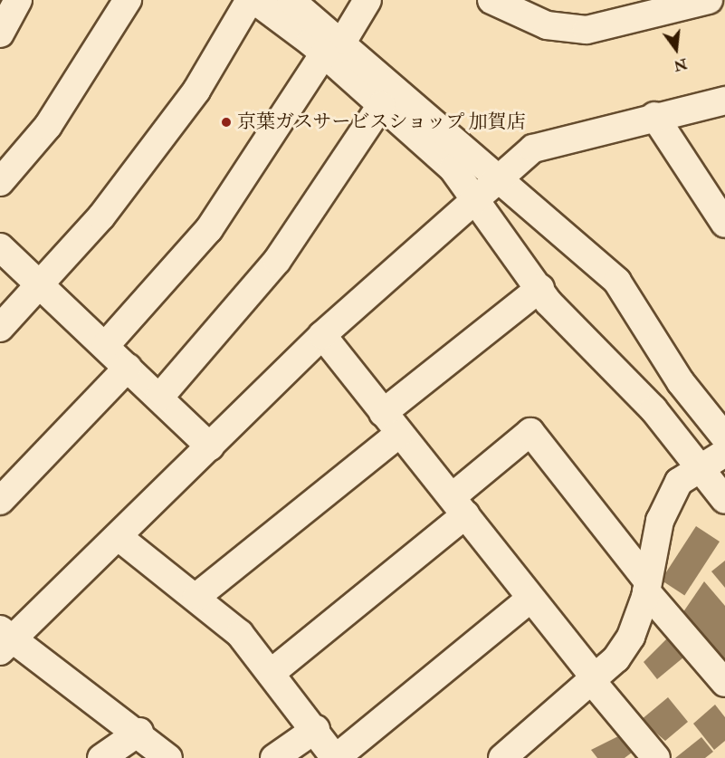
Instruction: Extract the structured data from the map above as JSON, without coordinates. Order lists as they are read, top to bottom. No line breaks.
{"places":["京葉ガスサービスショップ 加賀店"],"north":"bottom"}
